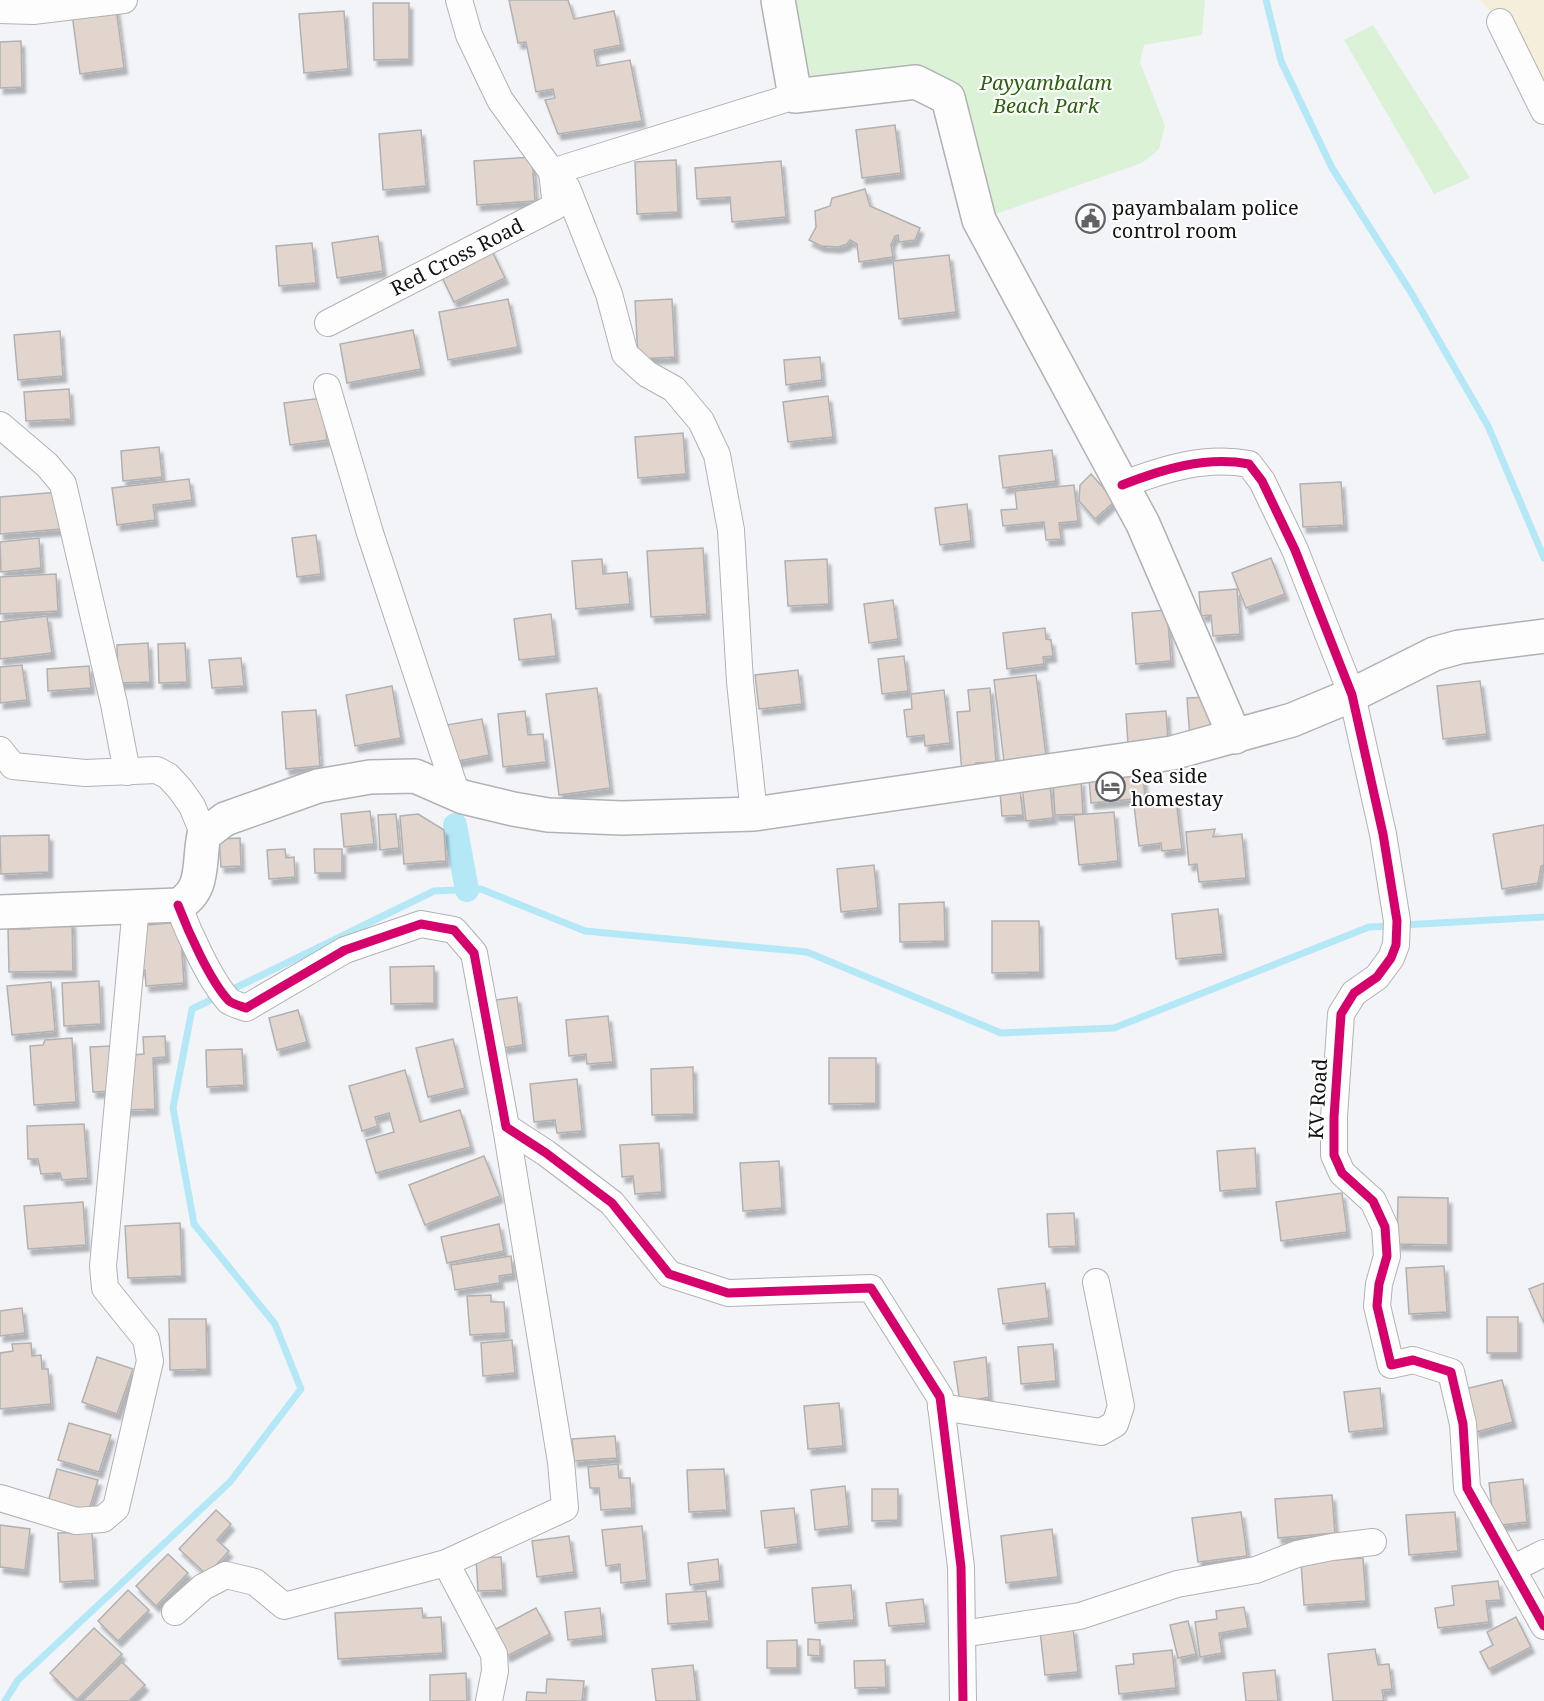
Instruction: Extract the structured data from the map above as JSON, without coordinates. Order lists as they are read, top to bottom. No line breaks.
{"streets":{"street":["Red Cross Road","KV Road"]},"parks":["Payyambalam Beach Park"],"places":{"public building":["payambalam police control room"],"hotel":["Sea side homestay"]}}
